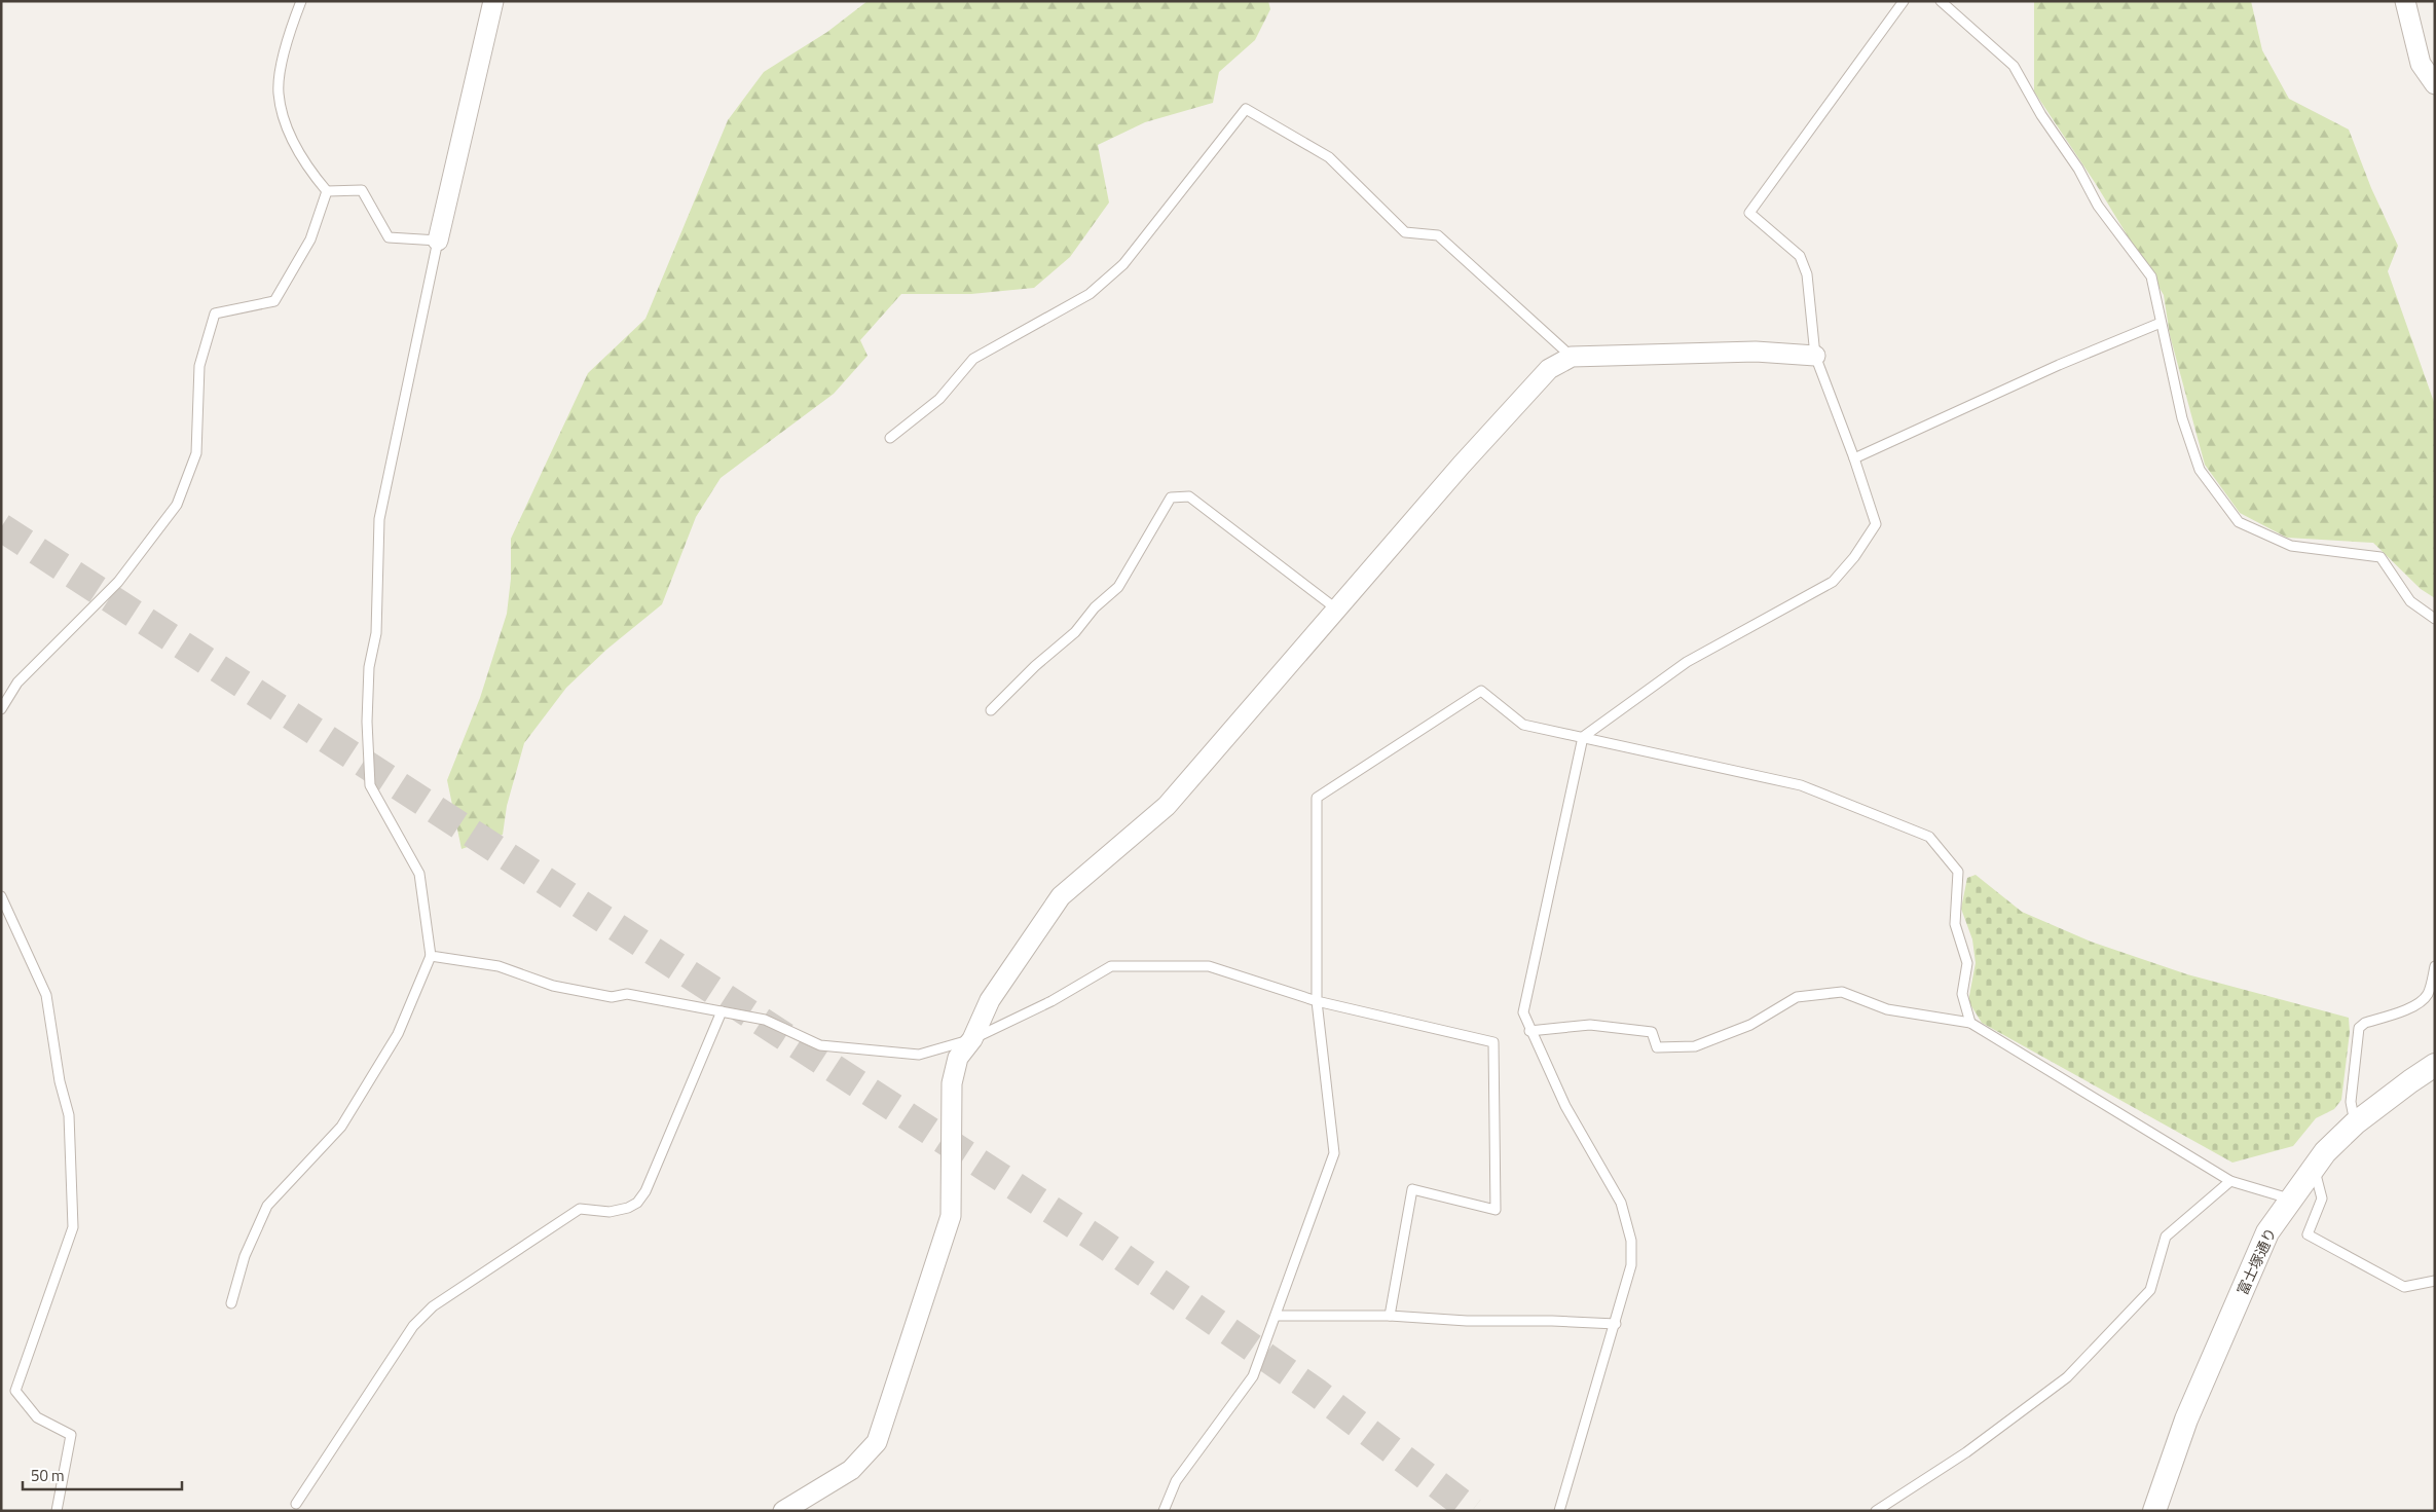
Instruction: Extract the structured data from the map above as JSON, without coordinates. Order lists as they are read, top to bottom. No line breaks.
{"streets":{"street":["富士塚通り"]},"scale_bar":"50 m"}
